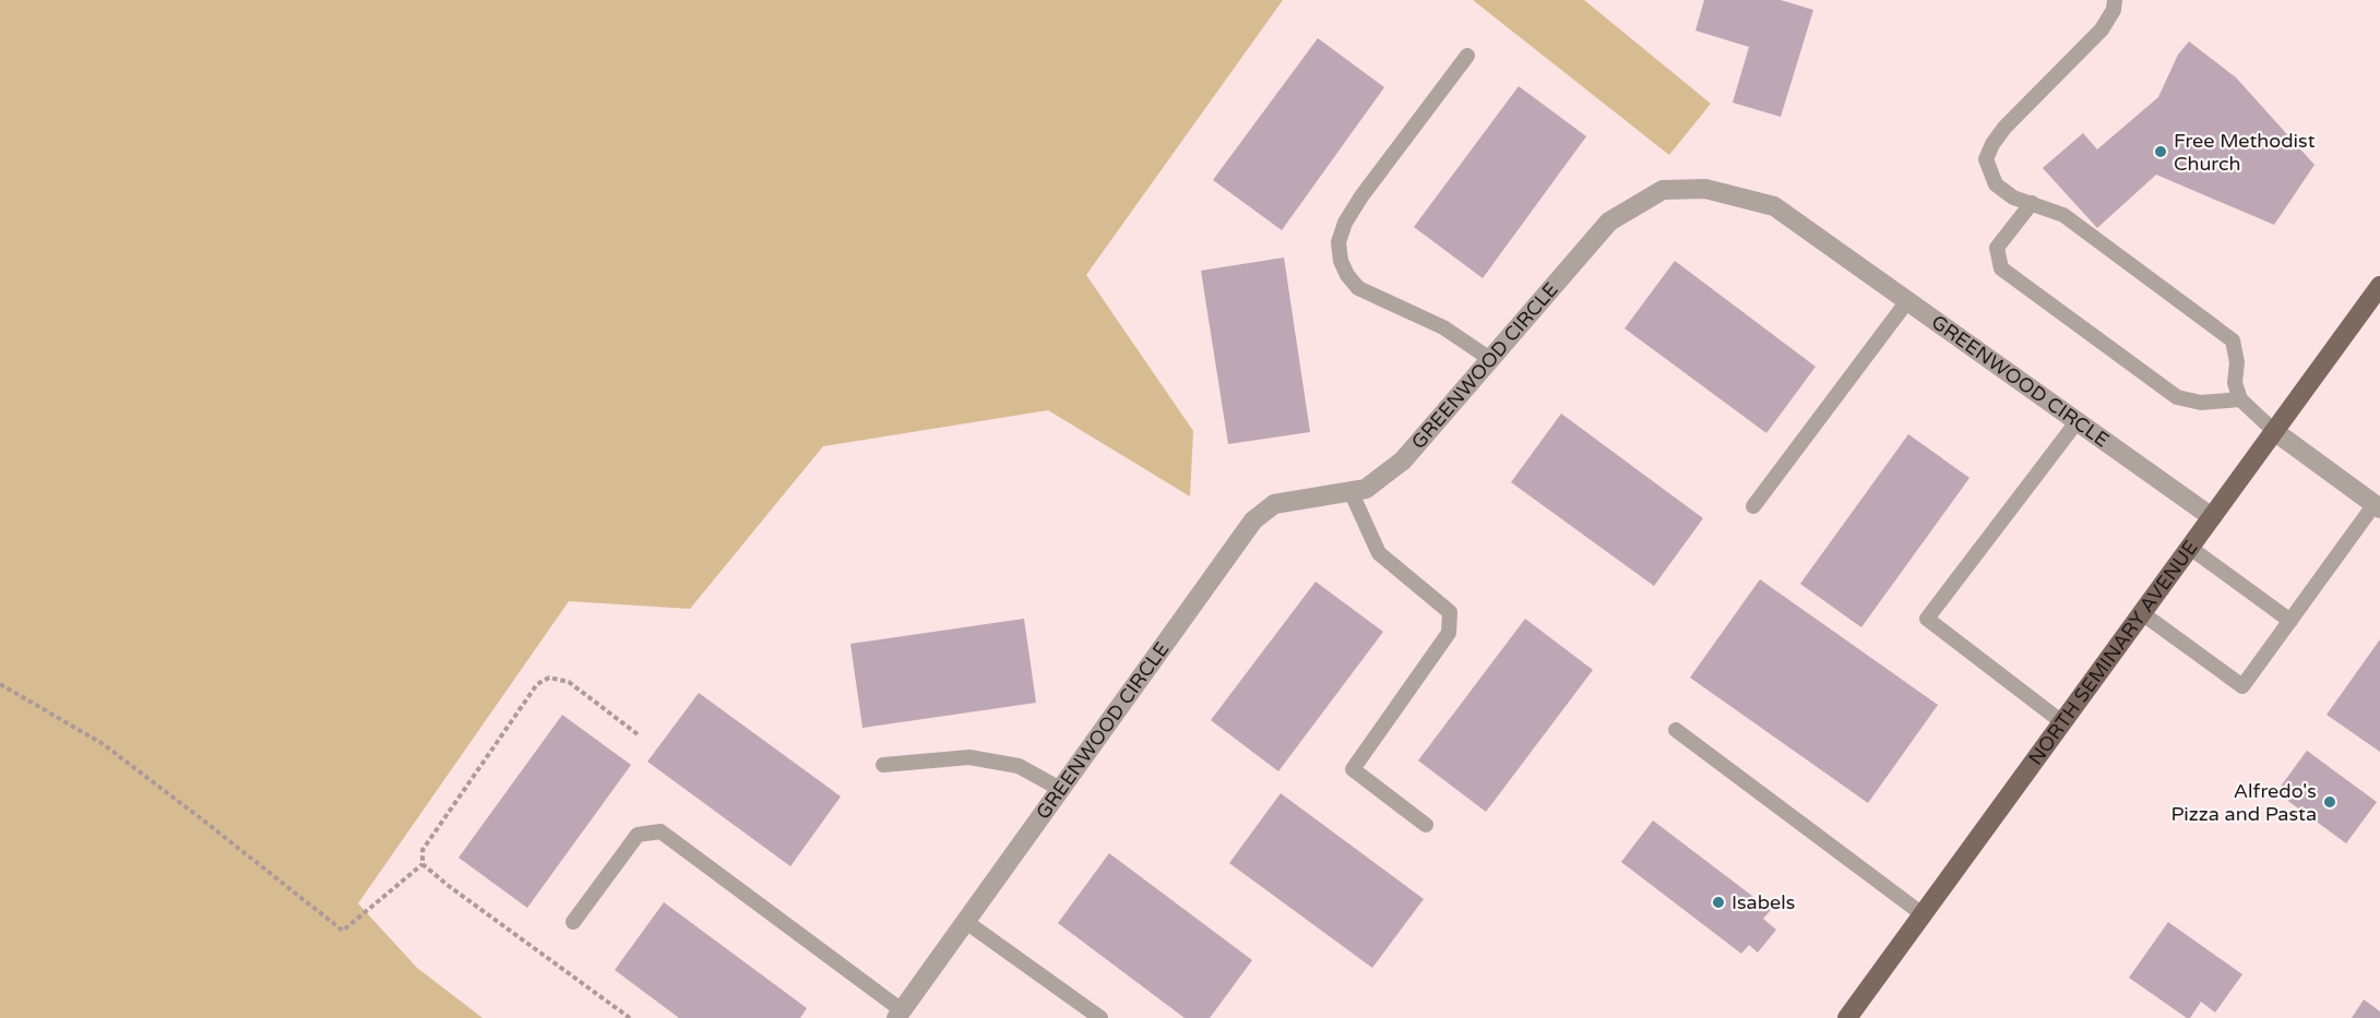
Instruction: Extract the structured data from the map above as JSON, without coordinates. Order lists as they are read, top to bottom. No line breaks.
{"streets":{"main road":["NORTH SEMINARY AVENUE"],"street":["GREENWOOD CIRCLE"]},"crossings":[["GREENWOOD CIRCLE","NORTH SEMINARY AVENUE"]],"places":["Free Methodist Church","Alfredo's Pizza and Pasta","Isabels"]}
